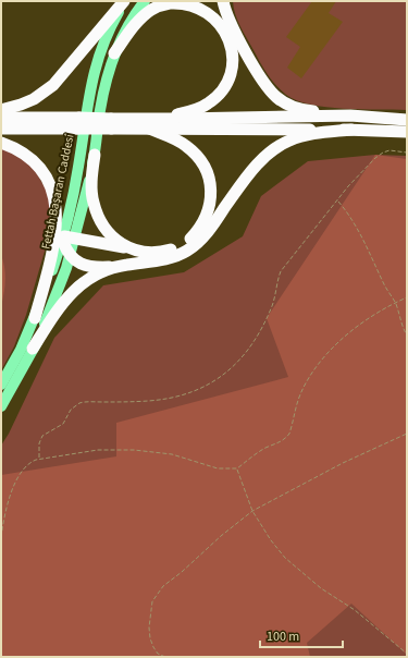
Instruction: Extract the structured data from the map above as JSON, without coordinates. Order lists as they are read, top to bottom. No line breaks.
{"streets":{"main road":["Fettah Başaran Caddesi"]},"scale_bar":"100 m"}
